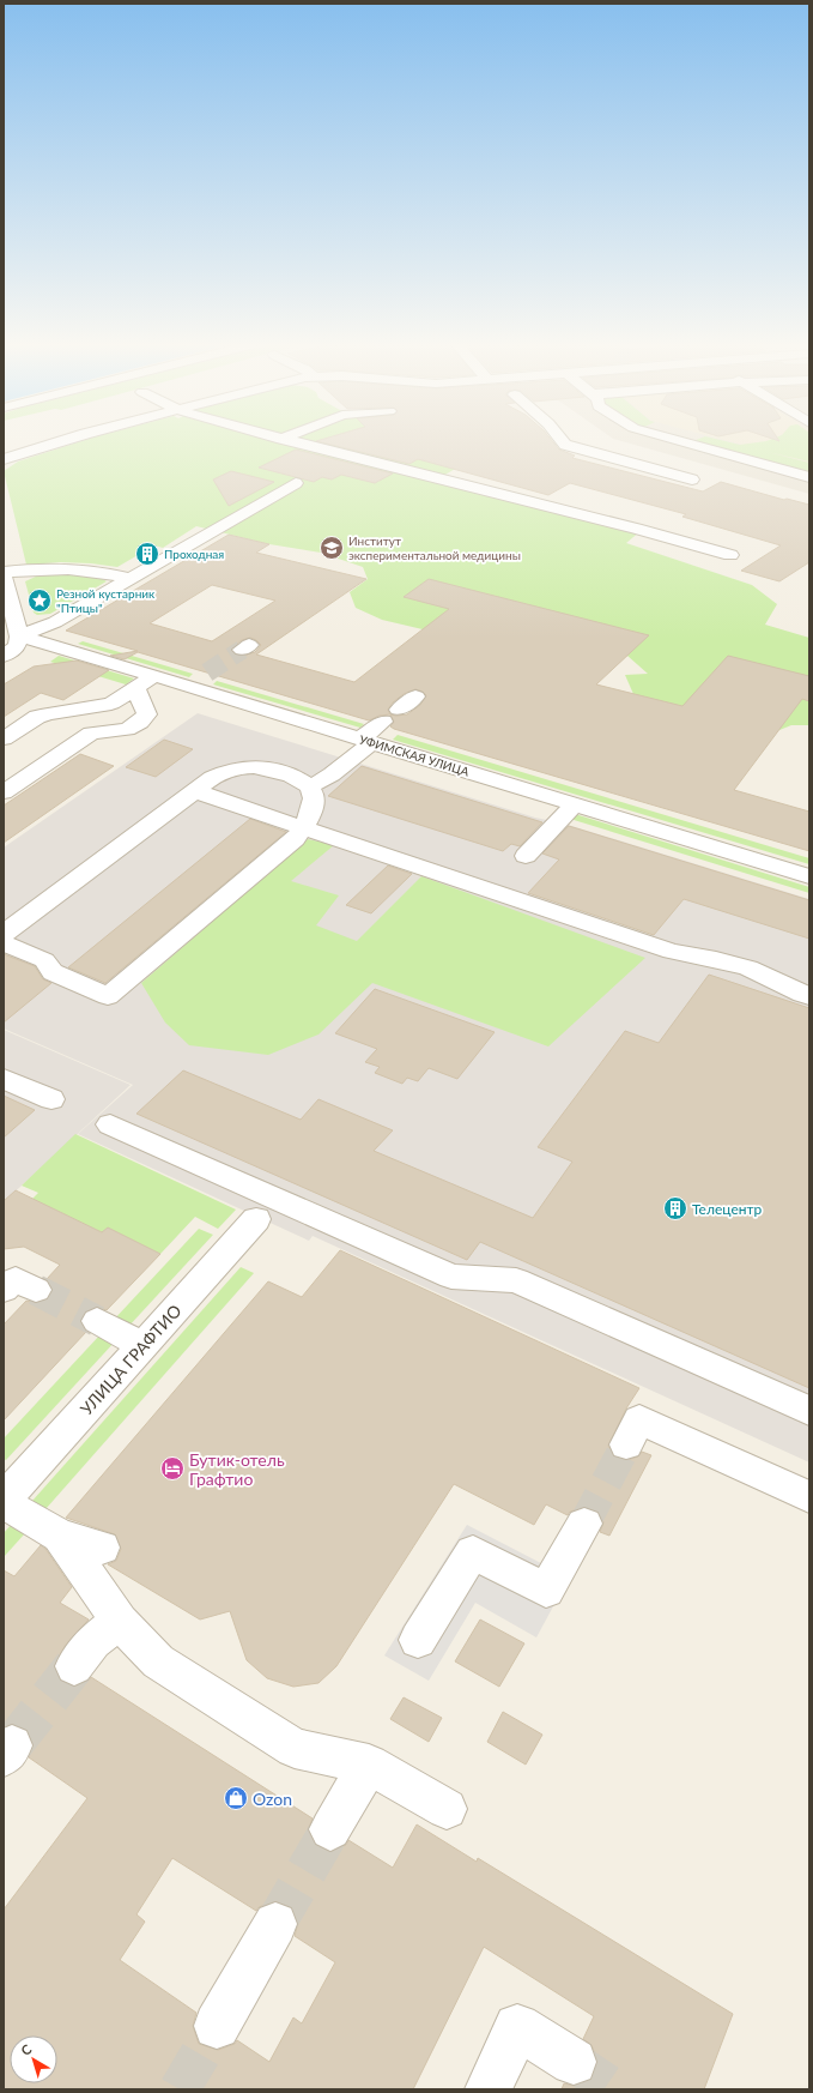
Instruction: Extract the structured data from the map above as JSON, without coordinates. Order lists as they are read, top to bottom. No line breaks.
{"streets":{"street":["УФИМСКАЯ УЛИЦА","УЛИЦА ГРАФТИО"]},"places":{"school or university":["Институт экспериментальной медицины"],"building":["Проходная","Телецентр"],"place":["Резной кустарник \"Птицы\""],"hotel":["Бутик-отель Графтио"],"shop":["Ozon"]},"north":"top left"}
